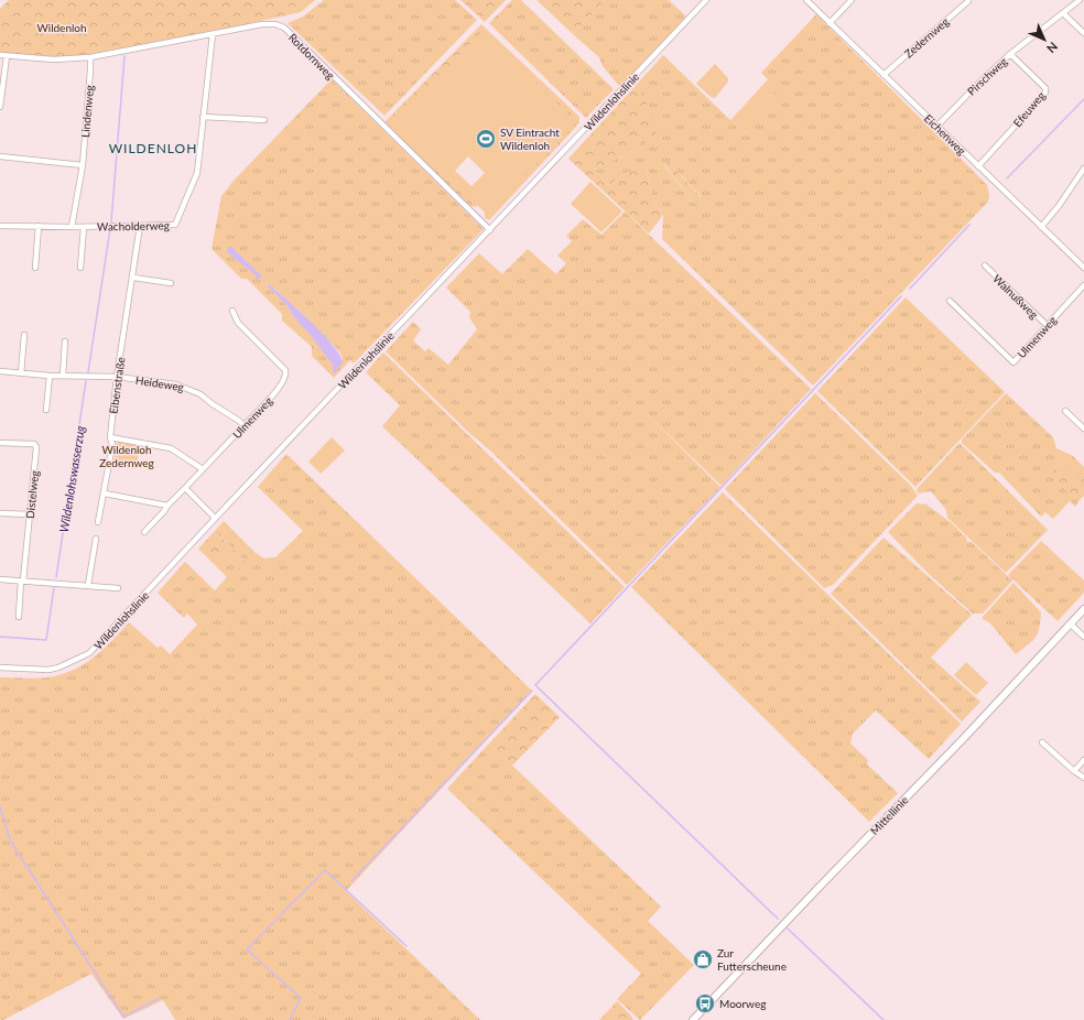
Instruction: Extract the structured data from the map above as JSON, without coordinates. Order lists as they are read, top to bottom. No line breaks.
{"streets":{"street":["Zedernweg","Rotdornweg","Pirschweg","Wildenlohslinie","Efeuweg","Lindenweg","Eichenweg","Wacholderweg","Walnußweg","Ulmenweg","Heideweg","Eibenstraße","Distelweg","Mittellinie"]},"crossings":[["Zedernweg","Eichenweg"],["Rotdornweg","Wildenlohslinie"],["Rotdornweg","Lindenweg"],["Rotdornweg","Wacholderweg"],["Pirschweg","Efeuweg"],["Pirschweg","Eichenweg"],["Efeuweg","Eichenweg"],["Lindenweg","Wacholderweg"],["Wacholderweg","Eibenstraße"],["Walnußweg","Ulmenweg"],["Ulmenweg","Heideweg"],["Heideweg","Eibenstraße"]],"districts":["WILDENLOH"],"water":["Wildenlohswasserzug"],"parks":["Wildenloh","Wildenloh Zedernweg"],"places":{"sports":["SV Eintracht Wildenloh"],"shop":["Zur Futterscheune"],"bus stop":["Moorweg"]},"north":"bottom right"}
